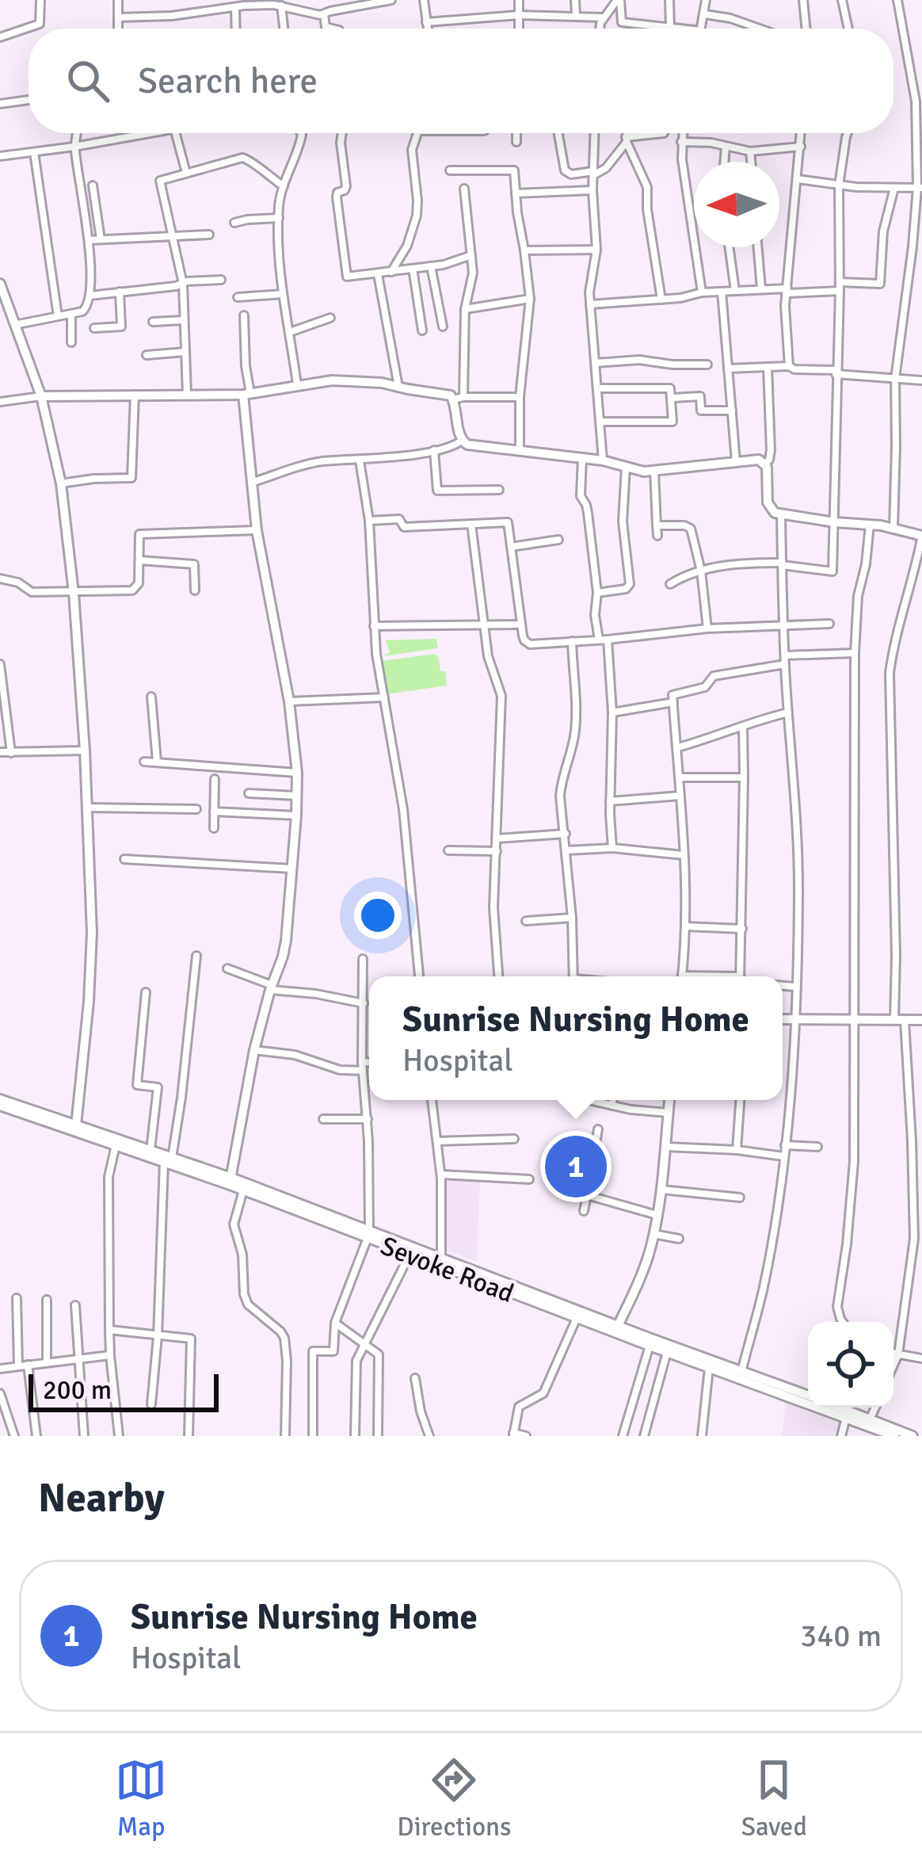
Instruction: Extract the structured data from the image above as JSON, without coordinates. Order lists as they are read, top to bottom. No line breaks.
{"streets":{"street":["Sevoke Road"]},"scale_bar":"200 m","north":"left","page":{"search":"Search here","popup":["Sunrise Nursing Home","Hospital"],"pins":"1","scale":"200 m","heading":"Nearby","list":[{"mark":"1","name":"Sunrise Nursing Home","note":"Hospital","value":"340 m"}],"nav":["Map","Directions","Saved"]}}
